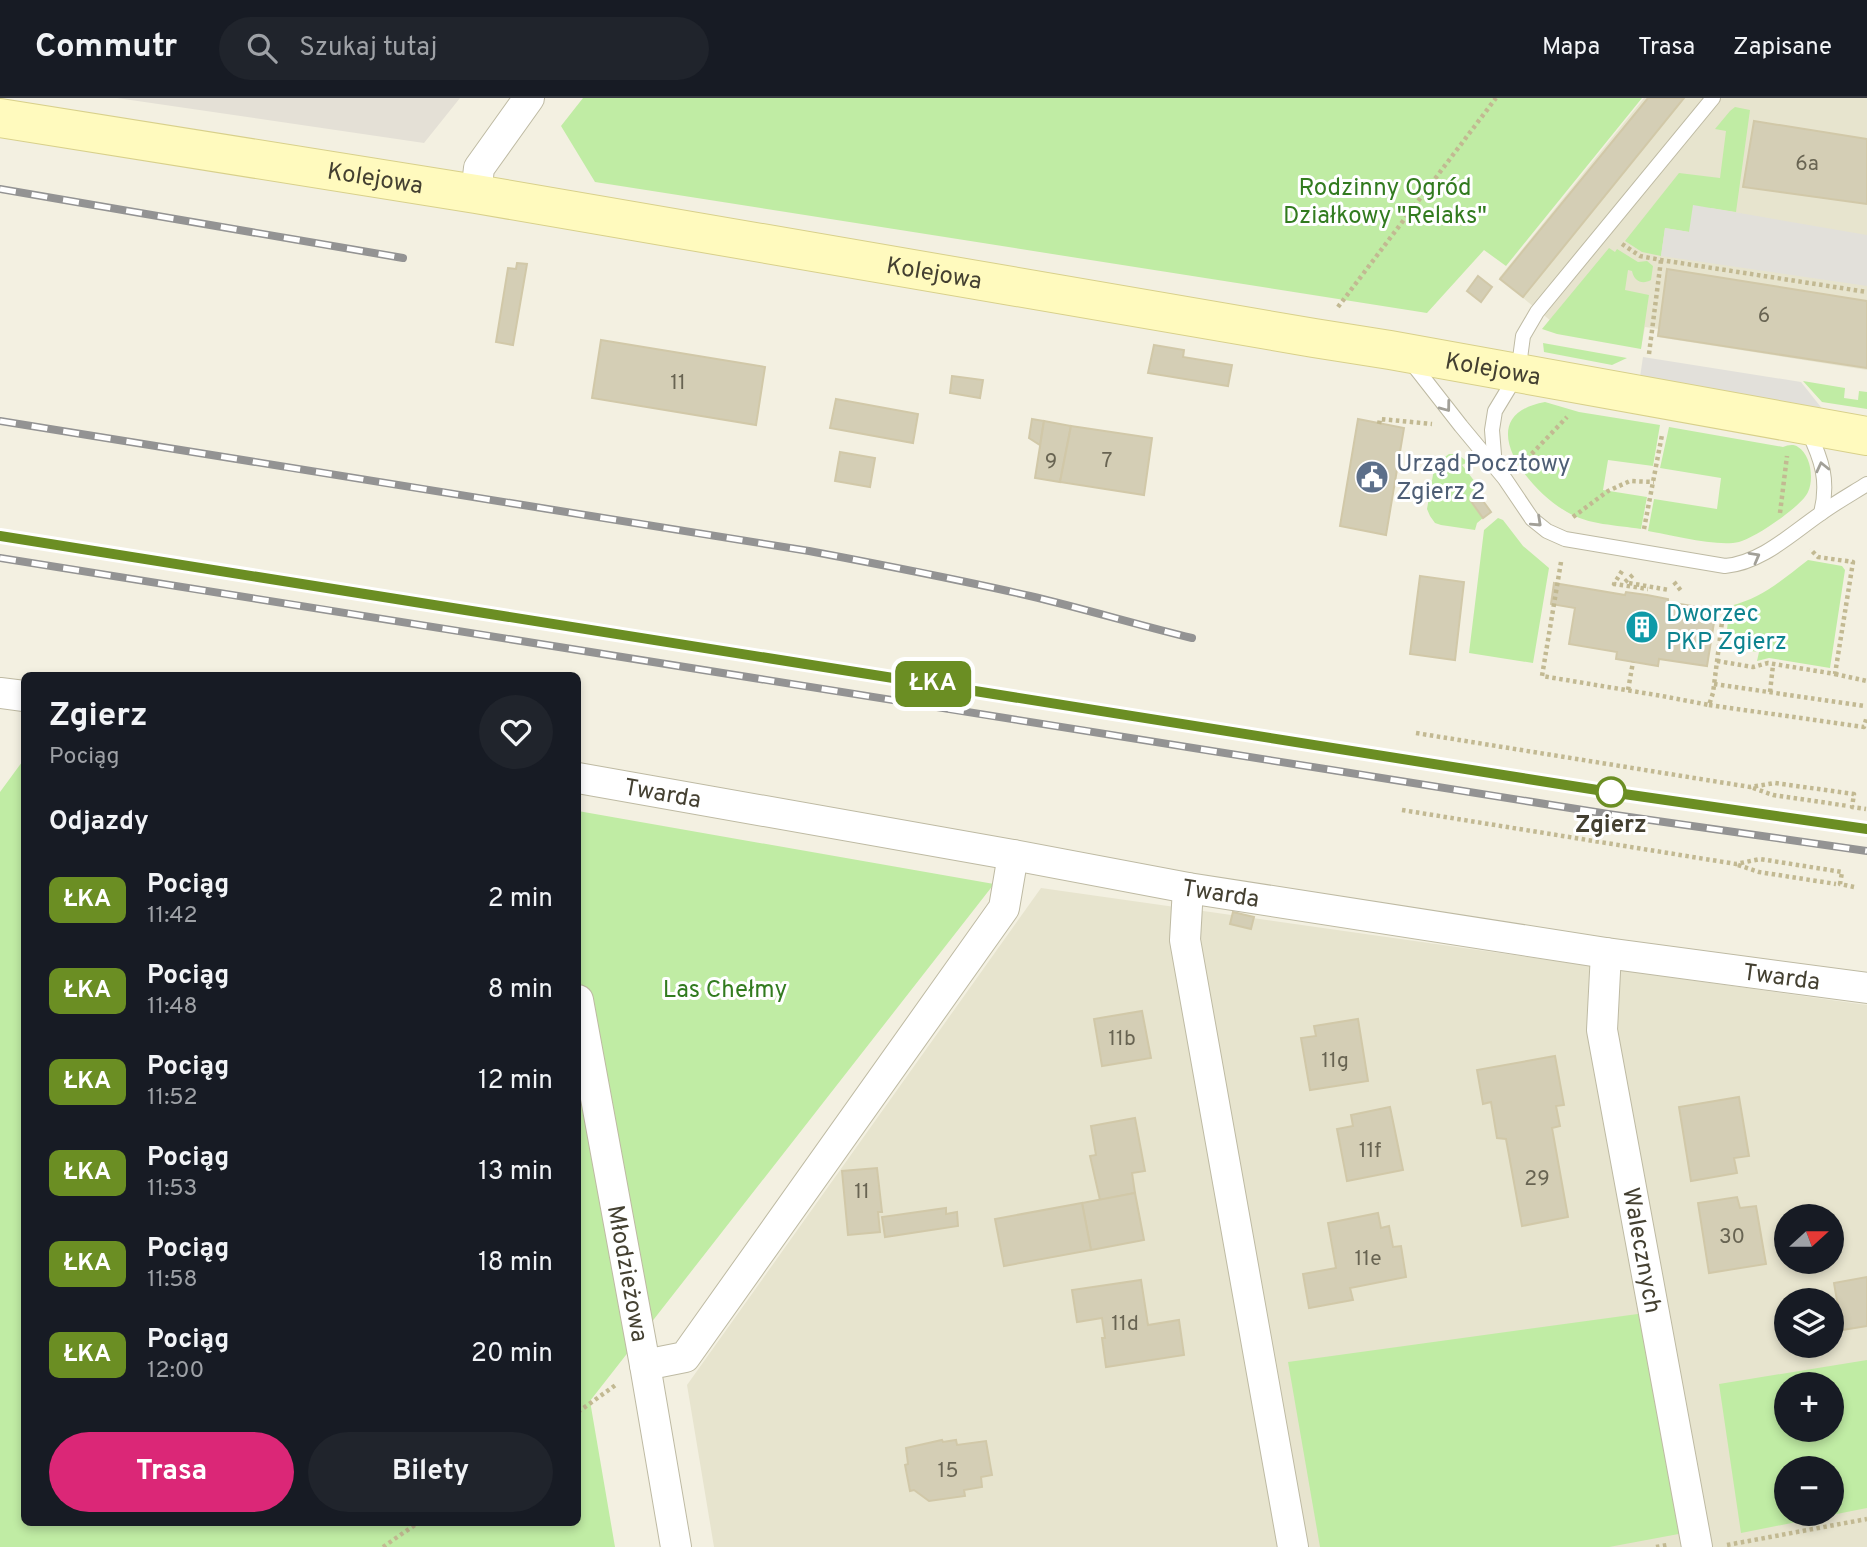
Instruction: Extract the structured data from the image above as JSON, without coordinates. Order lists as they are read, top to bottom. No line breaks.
{"streets":{"street":["Kolejowa","Twarda","Walecznych","Młodzieżowa"]},"crossings":[["Twarda","Walecznych"]],"parks":["Rodzinny Ogród Działkowy \"Relaks\"","Las Chełmy"],"places":{"public building":["Urząd Pocztowy Zgierz 2"],"building":["Dworzec PKP Zgierz"],"other":["Zgierz"]},"house_numbers":["6a","6","11","7","9","11b","11g","11f","29","11","30","11e","11d","15"],"north":"right","page":{"header":"Commutr","search":"Szukaj tutaj","nav":["Mapa","Trasa","Zapisane"],"on_map":"ŁKA","heading":[["Zgierz","Pociąg"],"Odjazdy"],"list":[{"mark":"ŁKA","name":"Pociąg","note":"11:42","value":"2 min"},{"mark":"ŁKA","name":"Pociąg","note":"11:48","value":"8 min"},{"mark":"ŁKA","name":"Pociąg","note":"11:52","value":"12 min"},{"mark":"ŁKA","name":"Pociąg","note":"11:53","value":"13 min"},{"mark":"ŁKA","name":"Pociąg","note":"11:58","value":"18 min"},{"mark":"ŁKA","name":"Pociąg","note":"12:00","value":"20 min"}],"map_buttons":["+","−"],"buttons":["Trasa","Bilety"]}}
